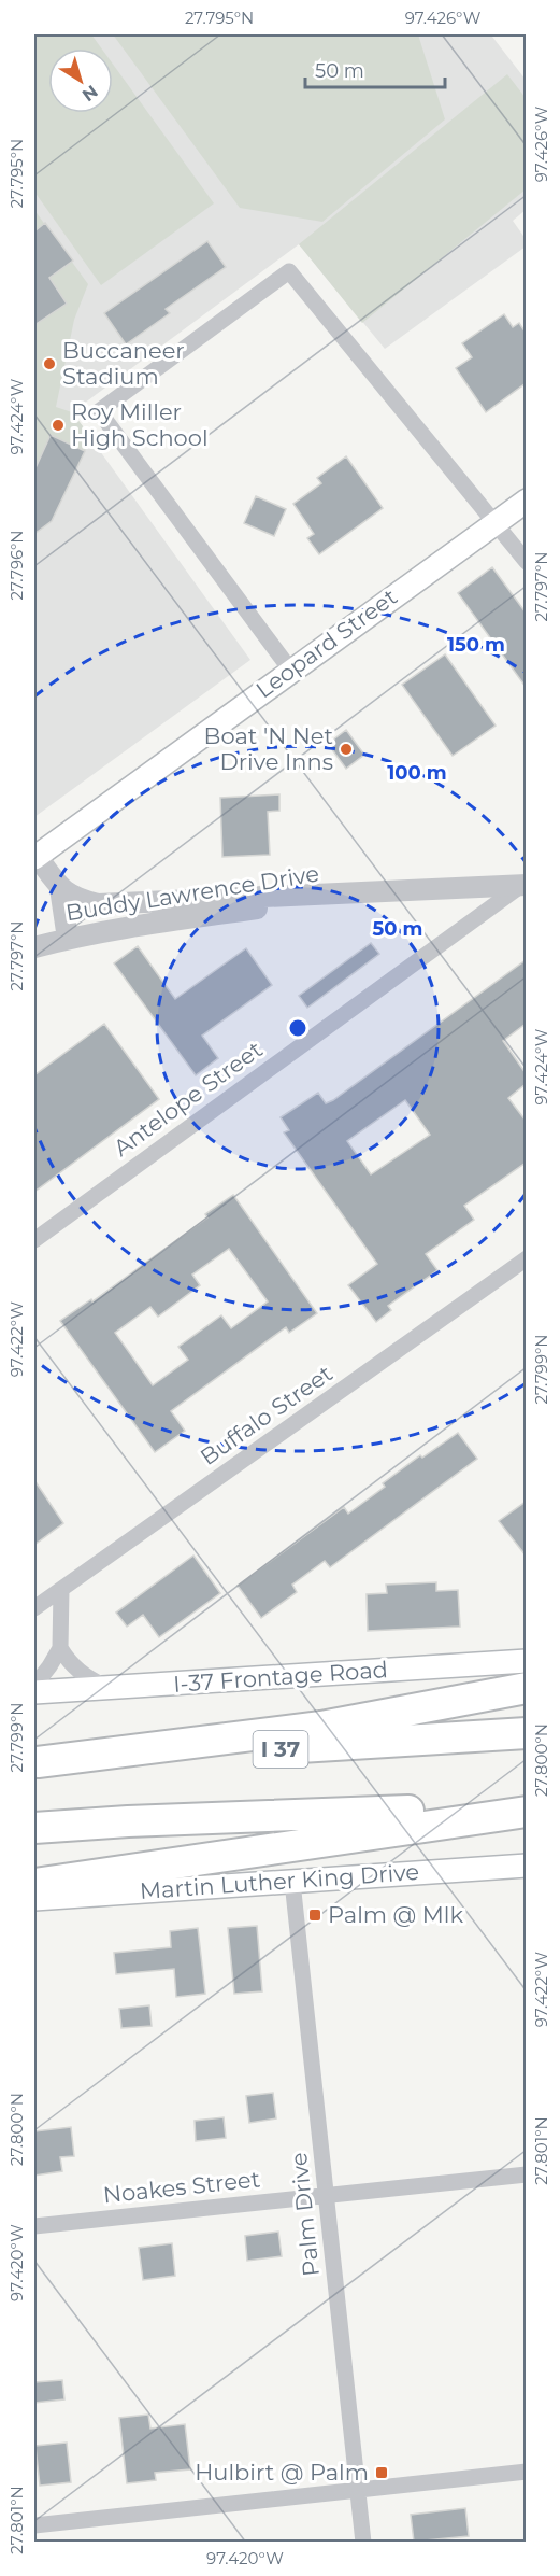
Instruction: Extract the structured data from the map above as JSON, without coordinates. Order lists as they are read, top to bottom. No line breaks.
{"streets":{"highway":["I 37"],"main road":["Leopard Street","I-37 Frontage Road","Martin Luther King Drive"],"street":["Buddy Lawrence Drive","Antelope Street","Buffalo Street","Noakes Street","Palm Drive"]},"crossings":[["Leopard Street","Buddy Lawrence Drive"],["Buddy Lawrence Drive","Antelope Street"],["Martin Luther King Drive","Palm Drive"],["Noakes Street","Palm Drive"]],"places":{"other":["Buccaneer Stadium","Roy Miller High School","Boat 'N Net Drive Inns"],"transit":["Palm @ Mlk","Hulbirt @ Palm"]},"scale_bar":"50 m","north":"bottom right","coordinates":["27.795°N","97.426°W","97.424°W","27.796°N","27.797°N","97.422°W","27.799°N","27.800°N","27.801°N","97.420°W"],"rings":["150 m","100 m","50 m"]}
